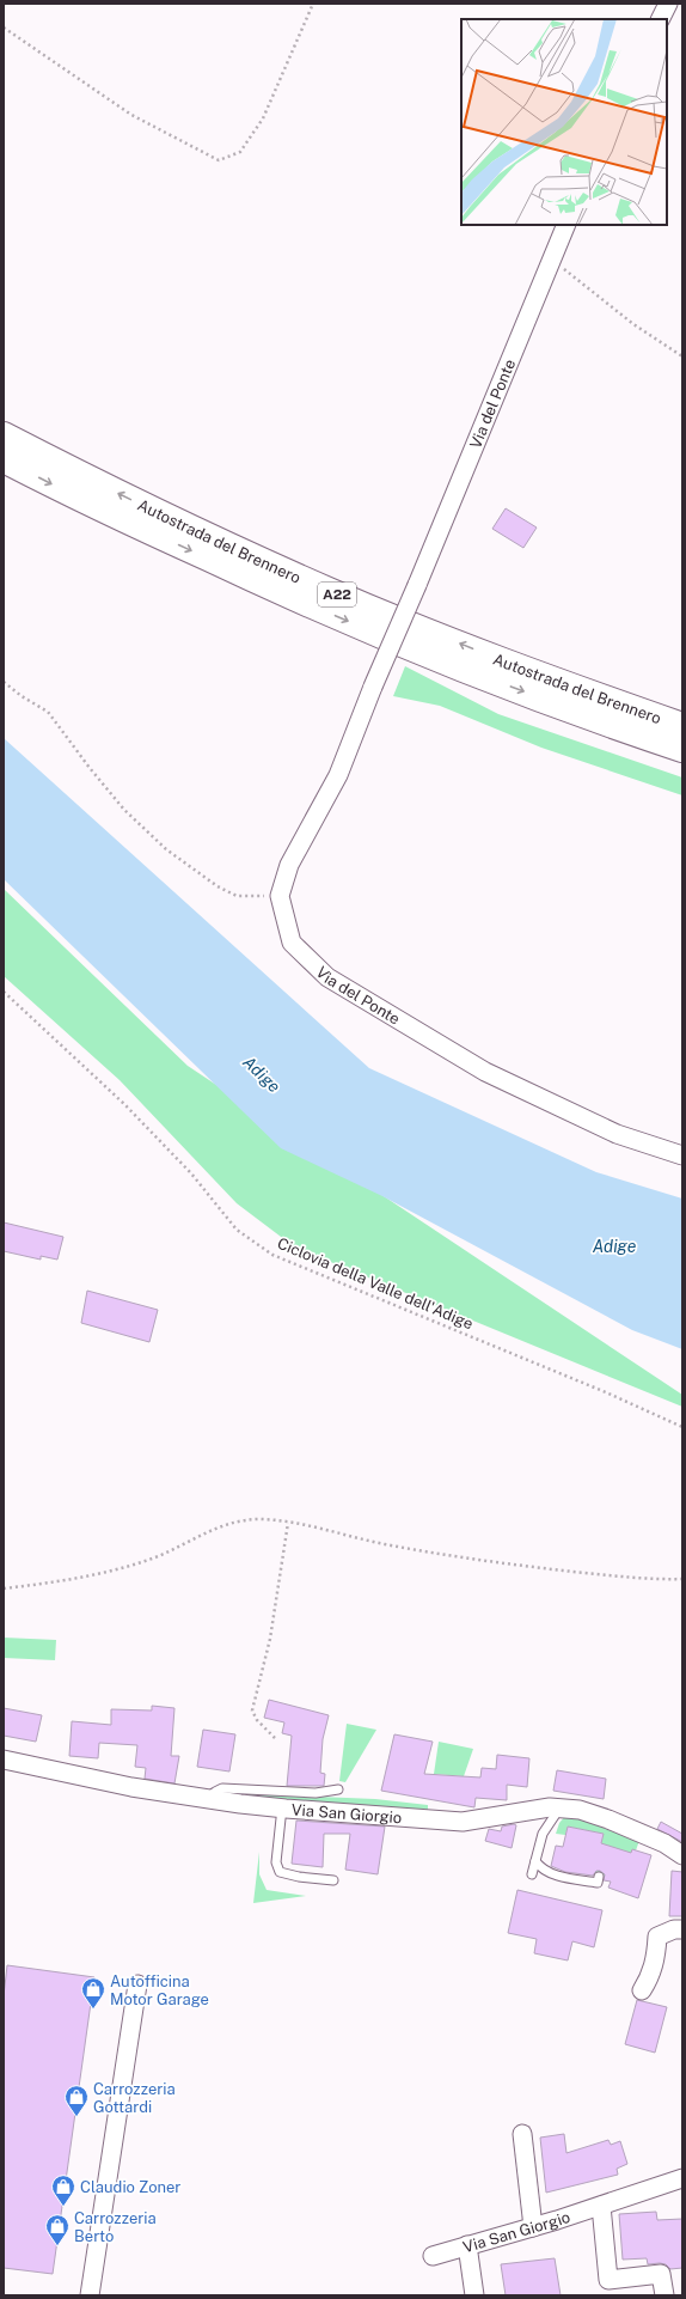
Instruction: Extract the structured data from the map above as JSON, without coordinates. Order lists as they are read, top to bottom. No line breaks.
{"streets":{"highway":["Autostrada del Brennero","A22"],"street":["Via del Ponte","Via San Giorgio"],"path":["Ciclovia della Valle dell'Adige"]},"water":["Adige"],"places":{"shop":["Autofficina Motor Garage","Carrozzeria Gottardi","Claudio Zoner","Carrozzeria Berto"]}}
